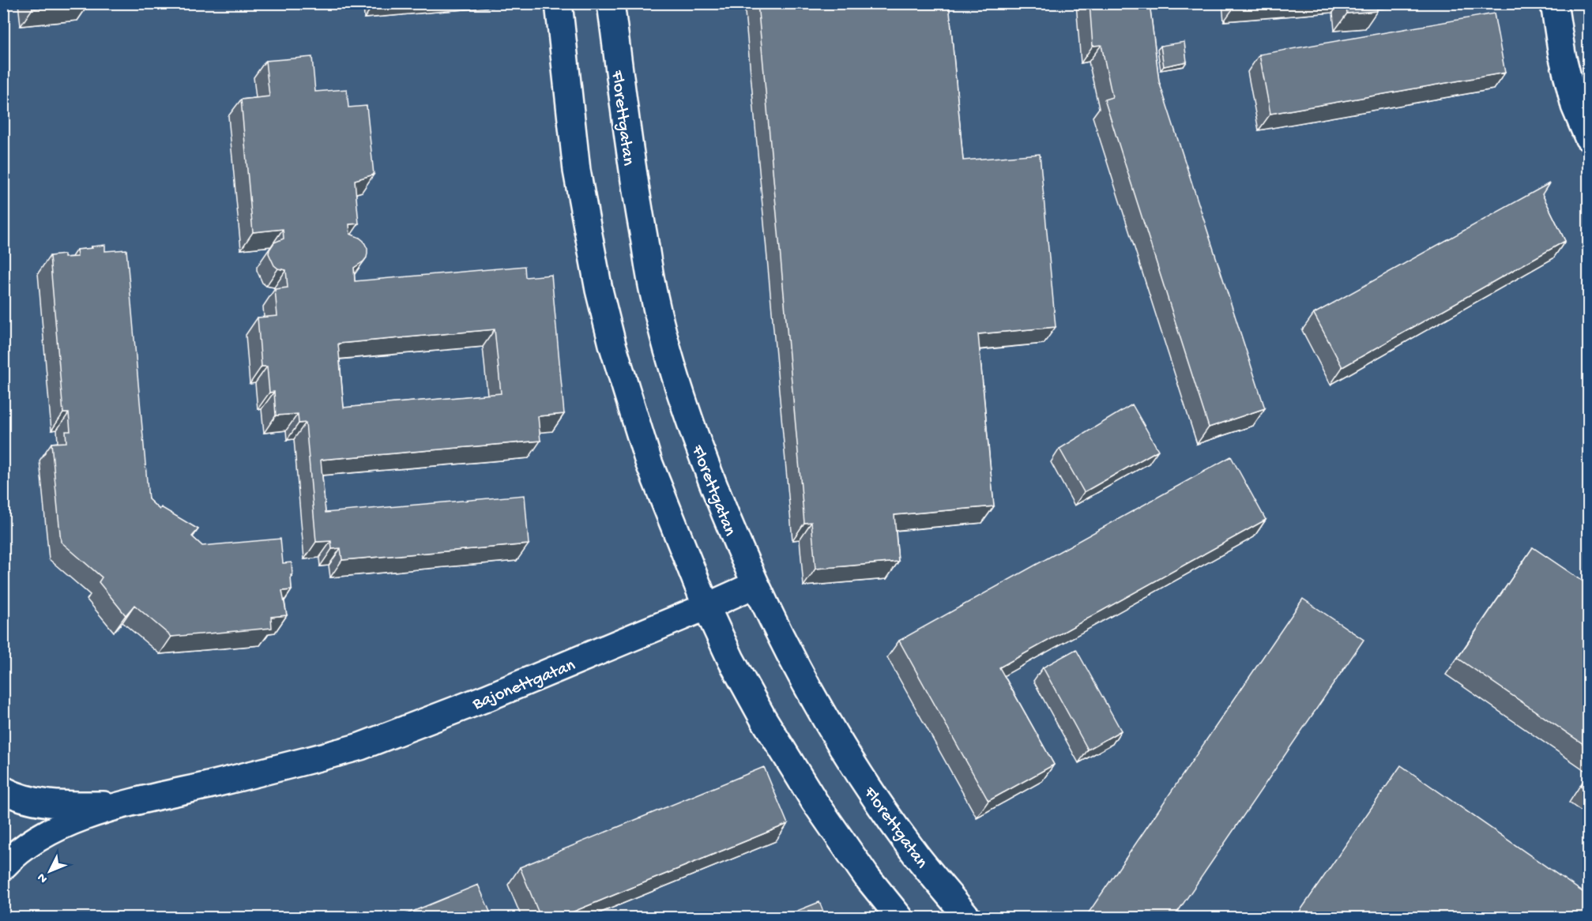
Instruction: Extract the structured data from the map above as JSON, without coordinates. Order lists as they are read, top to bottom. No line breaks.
{"streets":{"street":["Florettgatan","Bajonettgatan"]},"crossings":[["Florettgatan","Bajonettgatan"]],"north":"bottom left"}
